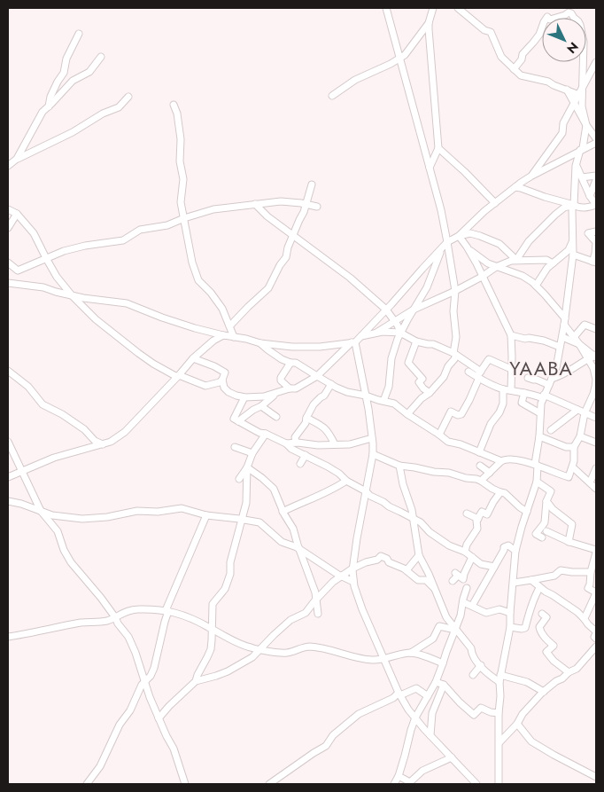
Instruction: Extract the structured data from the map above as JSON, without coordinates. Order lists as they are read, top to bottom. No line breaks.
{"districts":["YAABA"],"north":"bottom right"}
